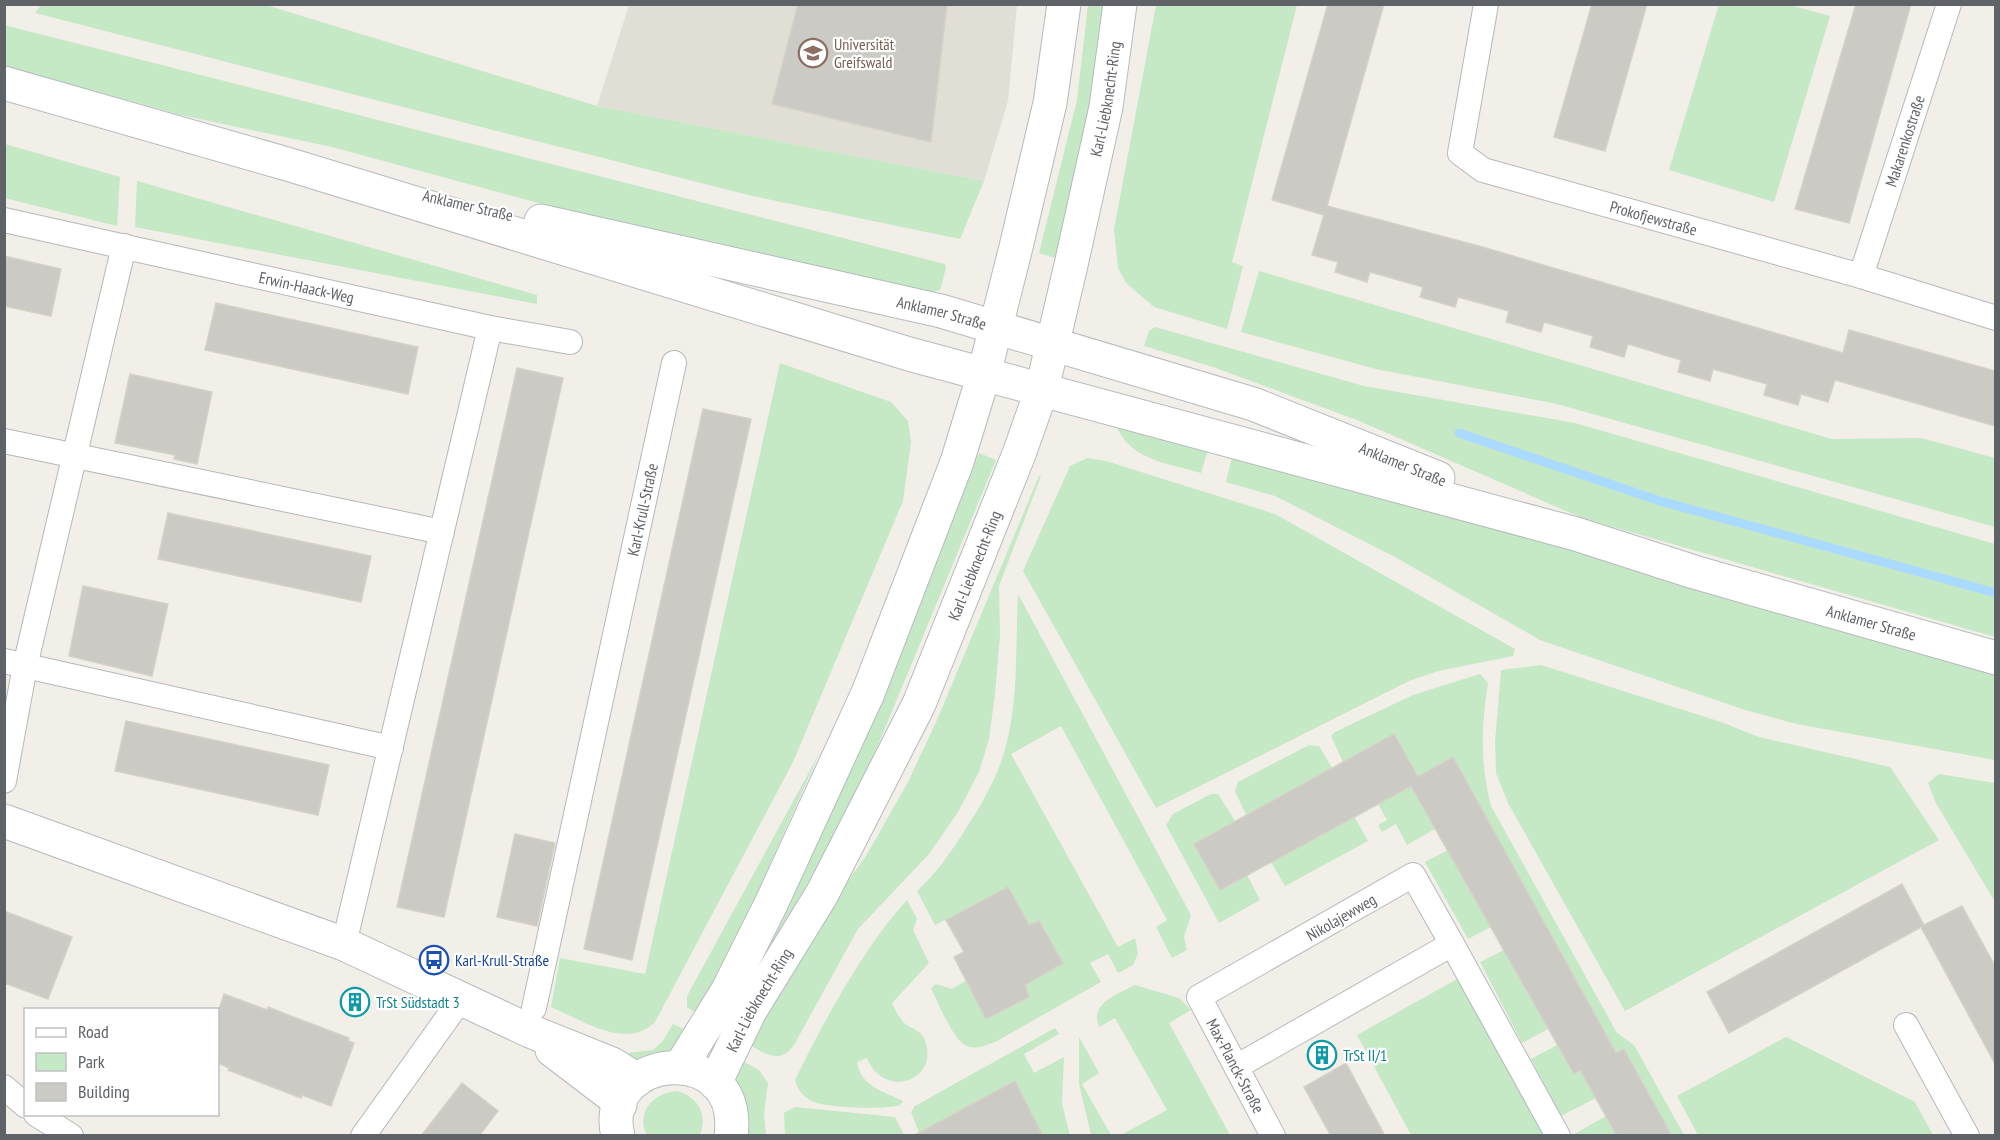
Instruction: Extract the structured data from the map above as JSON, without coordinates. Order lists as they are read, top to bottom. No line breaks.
{"streets":{"main road":["Karl-Liebknecht-Ring","Anklamer Straße"],"street":["Makarenkostraße","Prokofjewstraße","Erwin-Haack-Weg","Karl-Krull-Straße","Nikolajewweg","Max-Planck-Straße"]},"crossings":[["Karl-Liebknecht-Ring","Anklamer Straße"],["Makarenkostraße","Prokofjewstraße"],["Nikolajewweg","Max-Planck-Straße"]],"places":{"school or university":["Universität Greifswald"],"bus stop":["Karl-Krull-Straße"],"building":["TrSt Südstadt 3","TrSt II/1"]},"legend":["Road","Park","Building"]}
